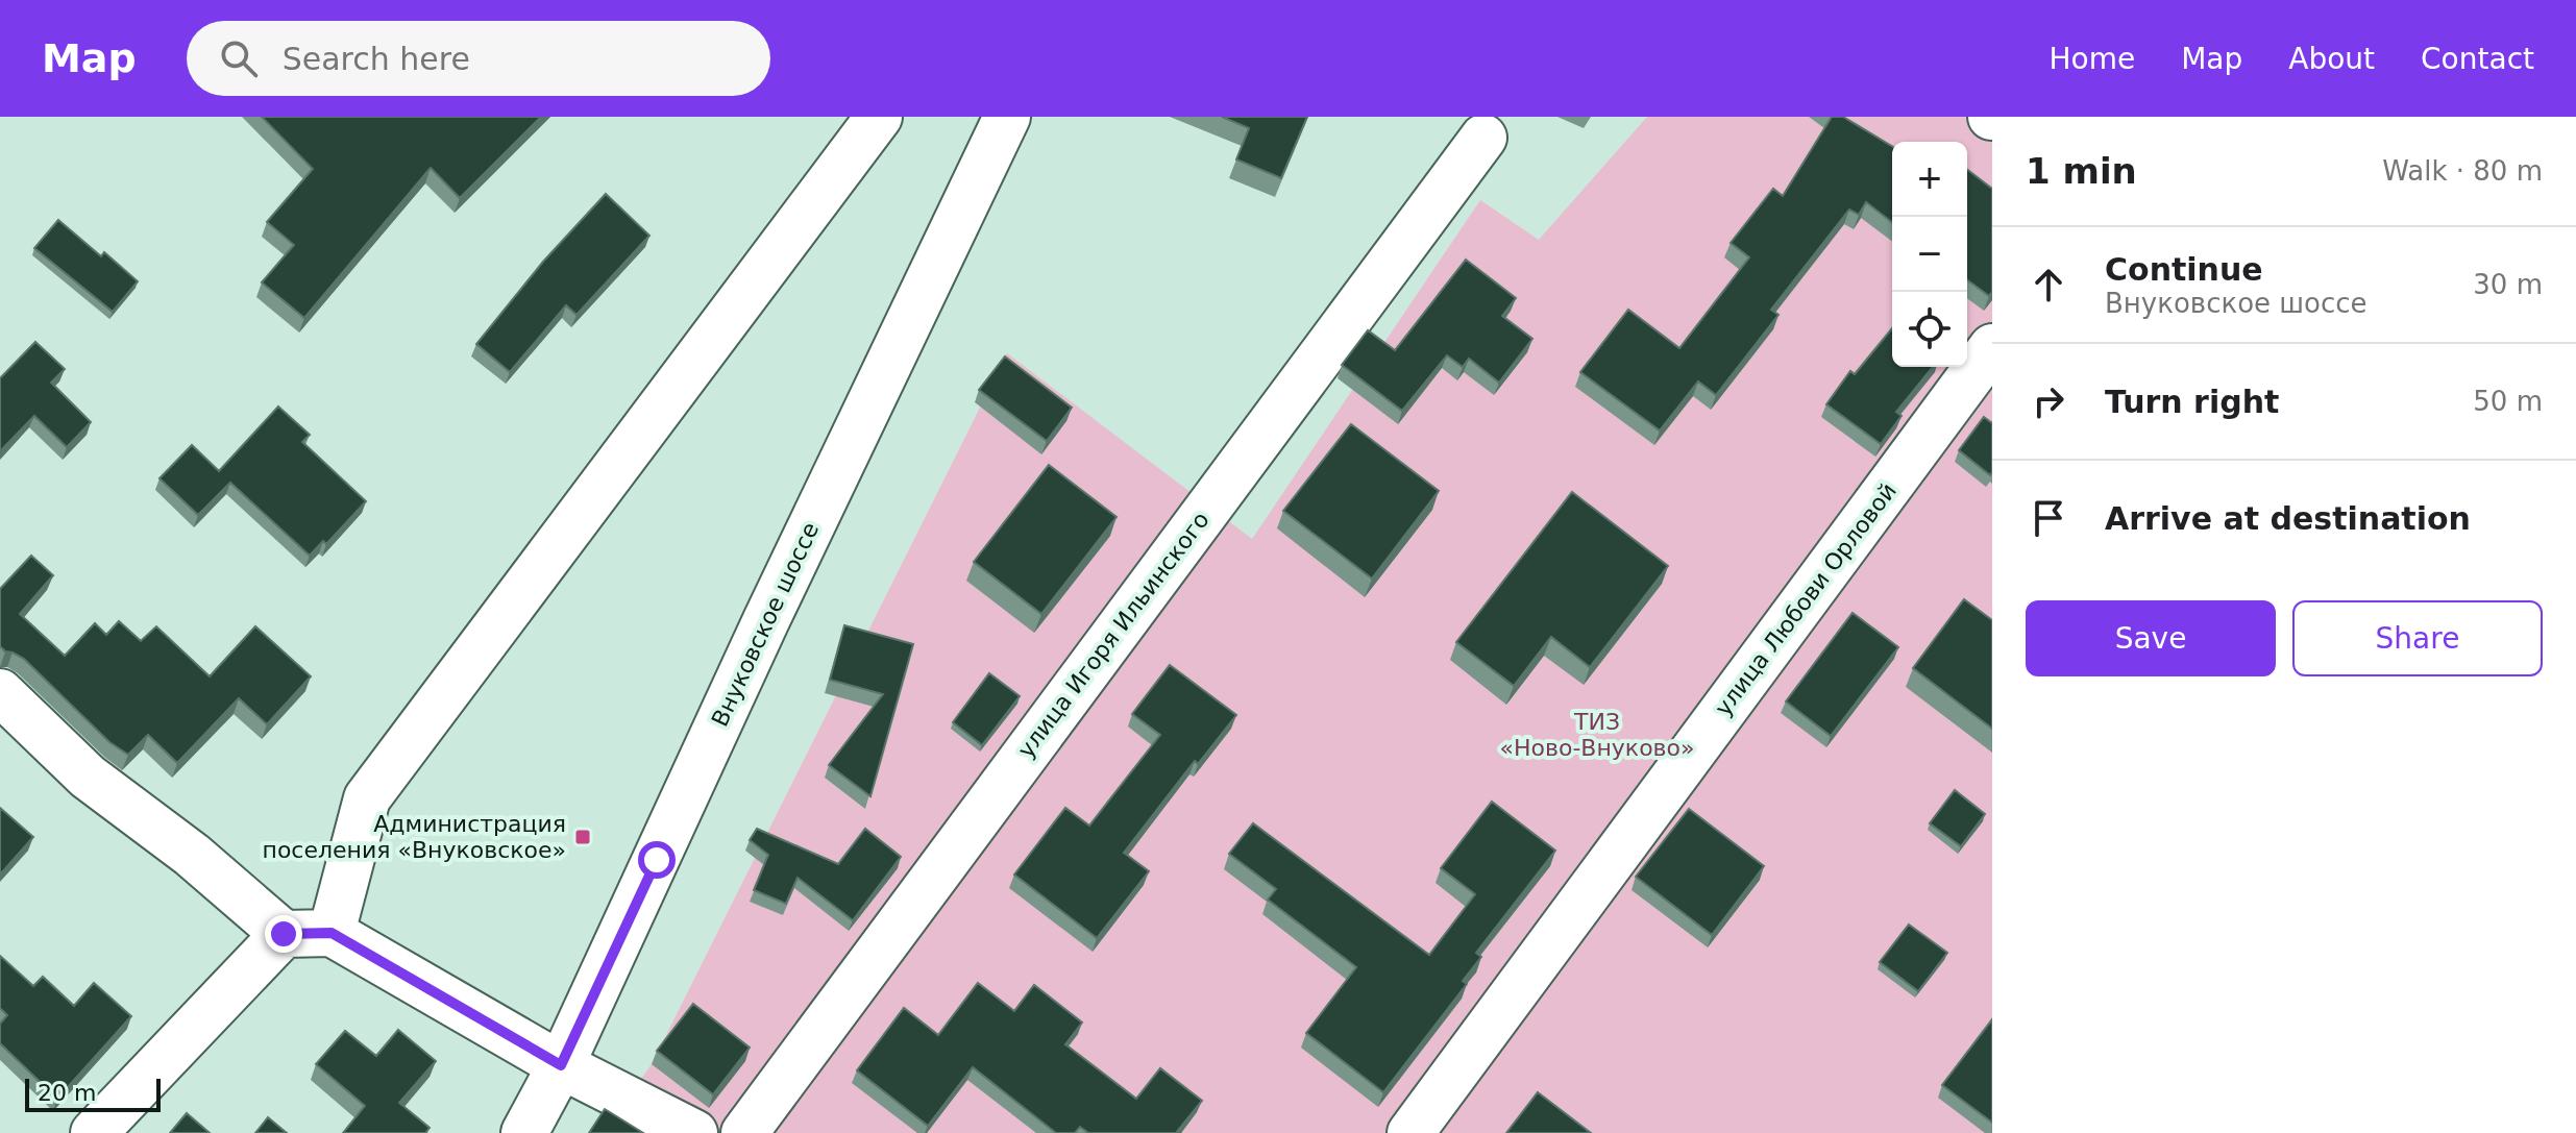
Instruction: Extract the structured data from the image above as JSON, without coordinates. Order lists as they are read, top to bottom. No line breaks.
{"streets":{"street":["улица Любови Орловой","Внуковское шоссе","улица Игоря Ильинского"]},"parks":["ТИЗ «Ново-Внуково»"],"places":{"transit":["Администрация поселения «Внуковское»"]},"scale_bar":"20 m","page":{"header":"Map","search":"Search here","nav":["Home","Map","About","Contact"],"heading":["1 min","Walk · 80 m"],"map_buttons":["+","−"],"list":[["Continue","Внуковское шоссе","30 m"],["Turn right","50 m"],"Arrive at destination"],"buttons":["Save","Share"],"scale":"20 m"}}
